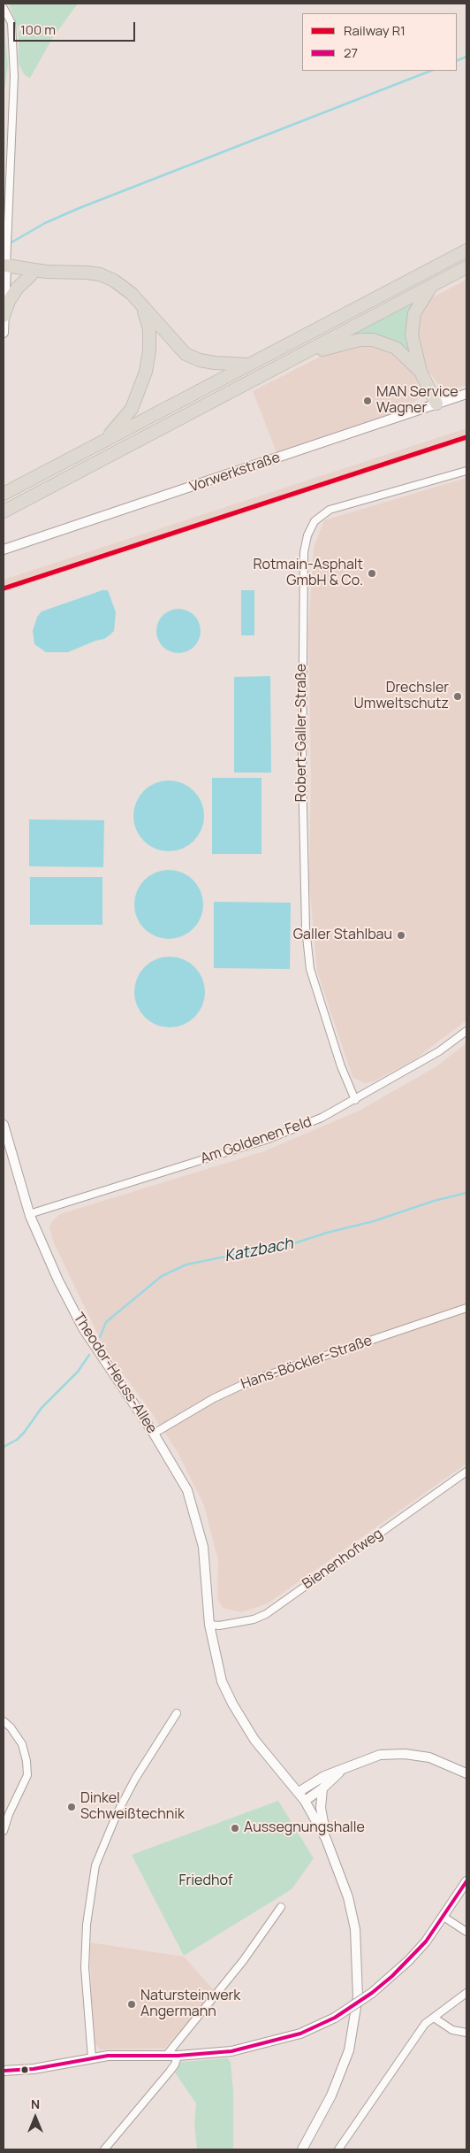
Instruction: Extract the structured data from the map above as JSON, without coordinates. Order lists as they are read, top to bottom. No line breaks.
{"streets":{"main road":["Vorwerkstraße","Theodor-Heuss-Allee"],"street":["Robert-Galler-Straße","Am Goldenen Feld","Hans-Böckler-Straße","Bienenhofweg"]},"crossings":[["Robert-Galler-Straße","Am Goldenen Feld"],["Am Goldenen Feld","Theodor-Heuss-Allee"],["Hans-Böckler-Straße","Theodor-Heuss-Allee"],["Theodor-Heuss-Allee","Bienenhofweg"]],"water":["Katzbach"],"parks":["Friedhof"],"places":["MAN Service Wagner","Rotmain-Asphalt GmbH & Co.","Drechsler Umweltschutz","Galler Stahlbau","Dinkel Schweißtechnik","Aussegnungshalle","Natursteinwerk Angermann"],"lines":["rail line R1","transit line 27"],"legend":["Railway R1","27"],"scale_bar":"100 m","north":"top"}
